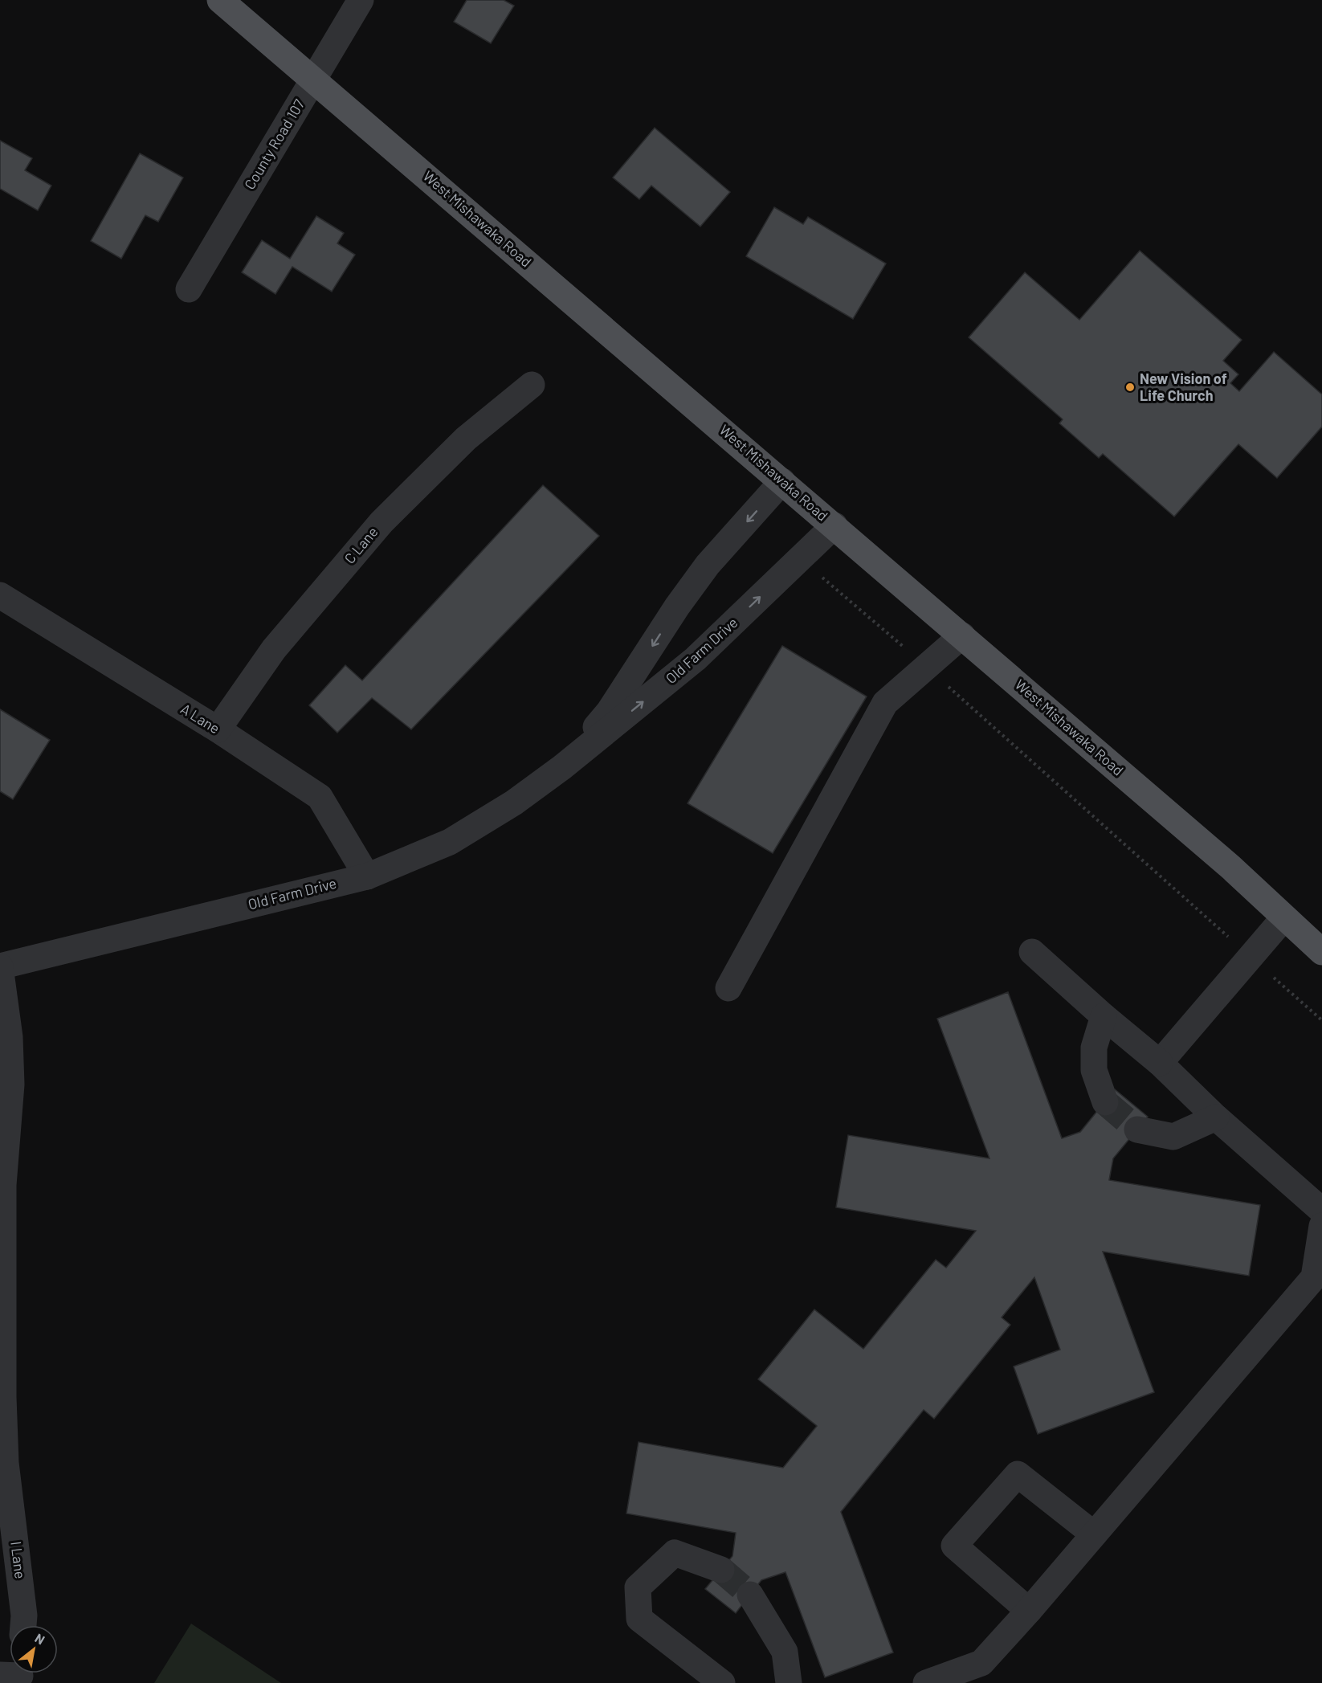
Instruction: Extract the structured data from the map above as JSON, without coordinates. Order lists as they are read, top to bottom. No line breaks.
{"streets":{"main road":["West Mishawaka Road"],"street":["County Road 107","C Lane","Old Farm Drive","A Lane","I Lane"]},"crossings":[["County Road 107","West Mishawaka Road"],["West Mishawaka Road","Old Farm Drive"],["C Lane","A Lane"],["Old Farm Drive","A Lane"],["Old Farm Drive","I Lane"]],"places":["New Vision of Life Church"],"north":"top right"}
